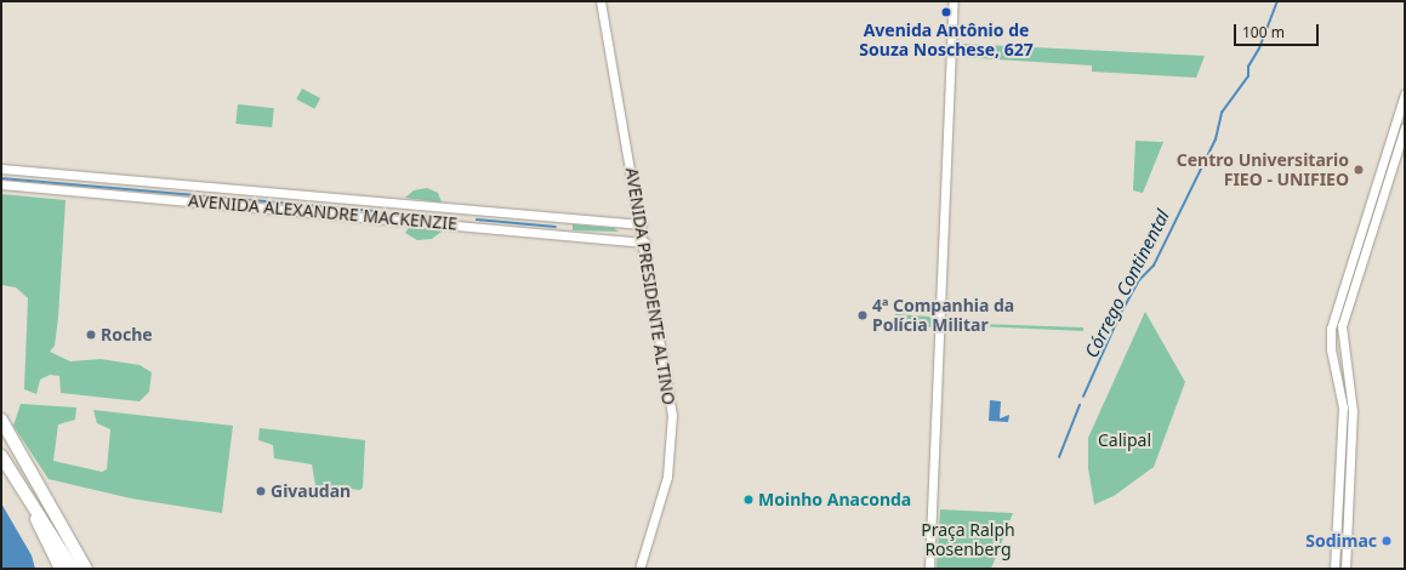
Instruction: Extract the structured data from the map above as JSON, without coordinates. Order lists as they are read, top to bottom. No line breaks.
{"streets":{"street":["AVENIDA ALEXANDRE MACKENZIE","AVENIDA PRESIDENTE ALTINO"]},"crossings":[["AVENIDA ALEXANDRE MACKENZIE","AVENIDA PRESIDENTE ALTINO"]],"water":["Córrego Continental"],"parks":["Calipal","Praça Ralph Rosenberg"],"places":["Avenida Antônio de Souza Noschese, 627","Centro Universitario FIEO - UNIFIEO","4ª Companhia da Polícia Militar","Roche","Givaudan","Moinho Anaconda","Sodimac"],"scale_bar":"100 m"}
